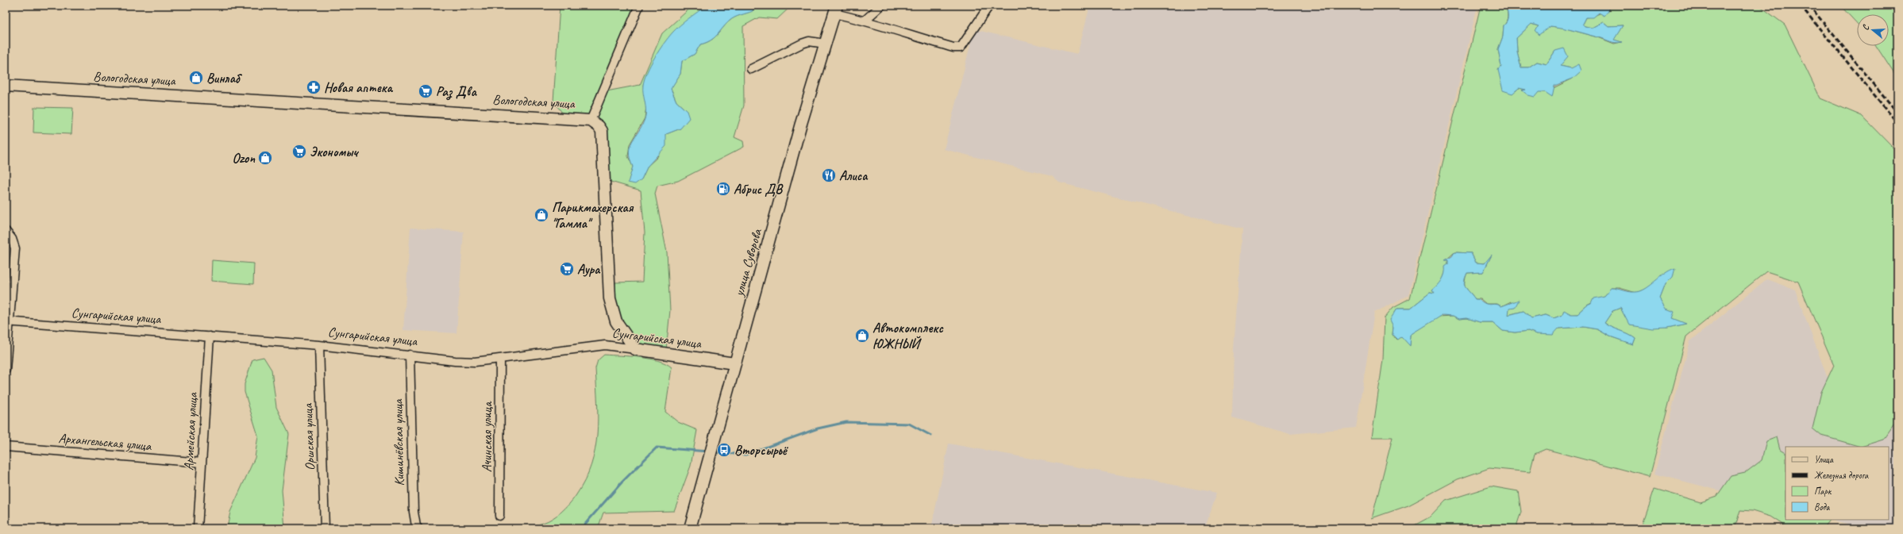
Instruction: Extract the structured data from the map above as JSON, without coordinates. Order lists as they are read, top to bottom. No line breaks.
{"streets":{"street":["Вологодская улица","улица Суворова","Сунгарийская улица","Армейская улица","Оршская улица","Ачинская улица","Архангельская улица","Кишинёвская улица"]},"crossings":[["Вологодская улица","Сунгарийская улица"],["улица Суворова","Сунгарийская улица"],["Сунгарийская улица","Армейская улица"],["Сунгарийская улица","Оршская улица"],["Сунгарийская улица","Ачинская улица"],["Сунгарийская улица","Кишинёвская улица"],["Армейская улица","Архангельская улица"]],"places":{"shop":["Винлаб","Ozon","Парикмахерская \"Гамма\"","Автокомплекс ЮЖНЫЙ"],"pharmacy":["Новая аптека"],"supermarket":["Раз Два","Экономыч","Аура"],"restaurant":["Алиса"],"fuel station":["Абрис ДВ"],"bus stop":["Вторсырьё"]},"legend":["Улица","Железная дорога","Парк","Вода"],"north":"left"}
